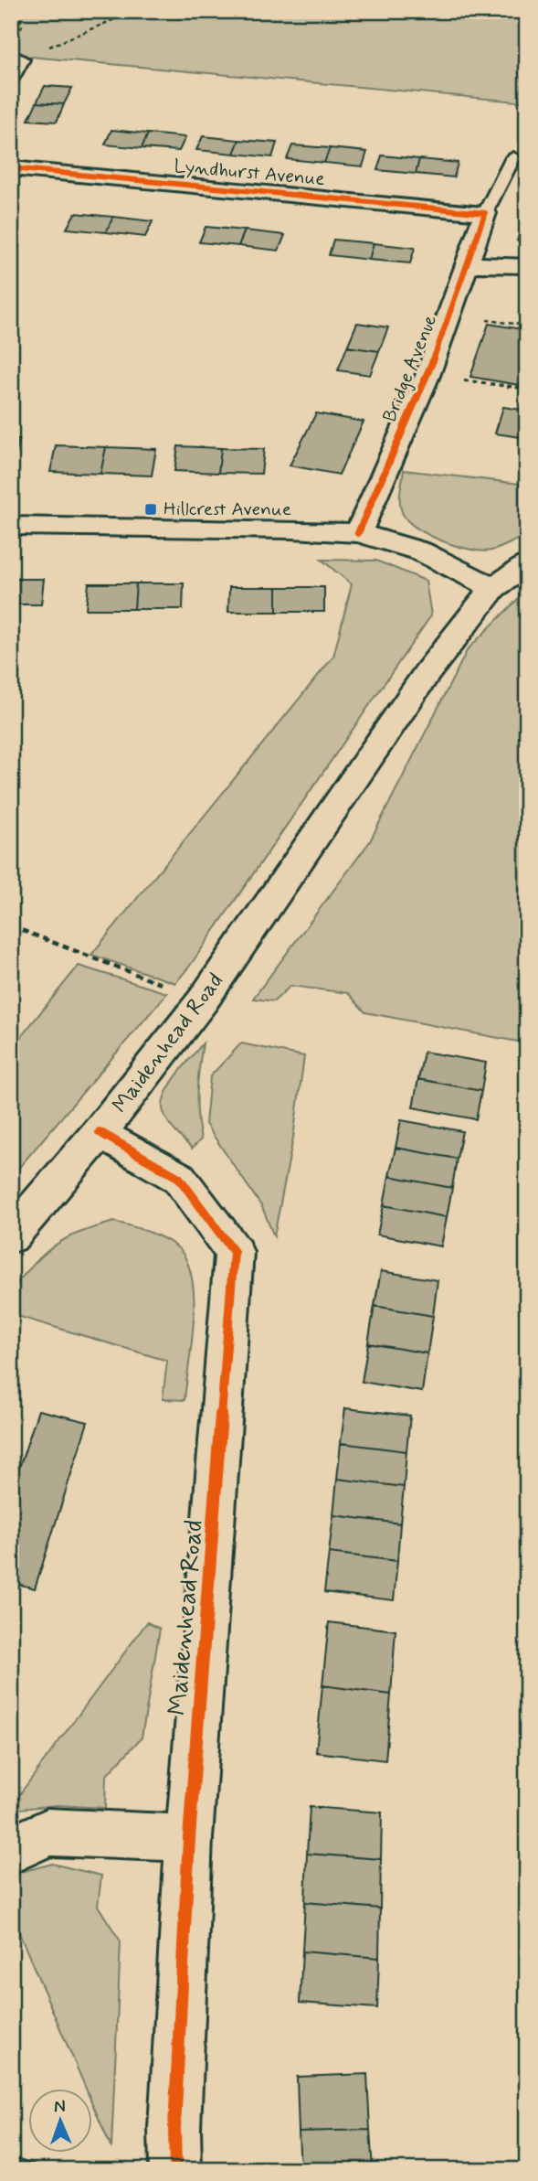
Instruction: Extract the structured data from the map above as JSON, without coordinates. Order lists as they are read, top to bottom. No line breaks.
{"streets":{"street":["Lyndhurst Avenue","Bridge Avenue","Maidenhead Road"]},"crossings":[["Lyndhurst Avenue","Bridge Avenue"]],"places":{"transit":["Hillcrest Avenue"]},"north":"top"}
